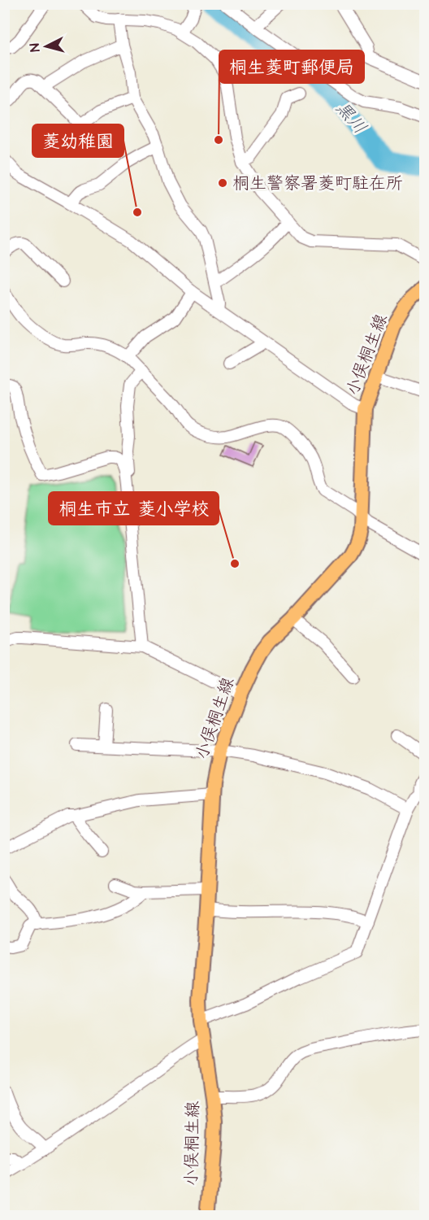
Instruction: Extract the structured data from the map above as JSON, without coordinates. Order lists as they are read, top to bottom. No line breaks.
{"streets":{"main road":["小俣桐生線"]},"water":["黒川"],"places":["桐生菱町郵便局","桐生警察署菱町駐在所","菱幼稚園","桐生市立 菱小学校"],"north":"left"}
